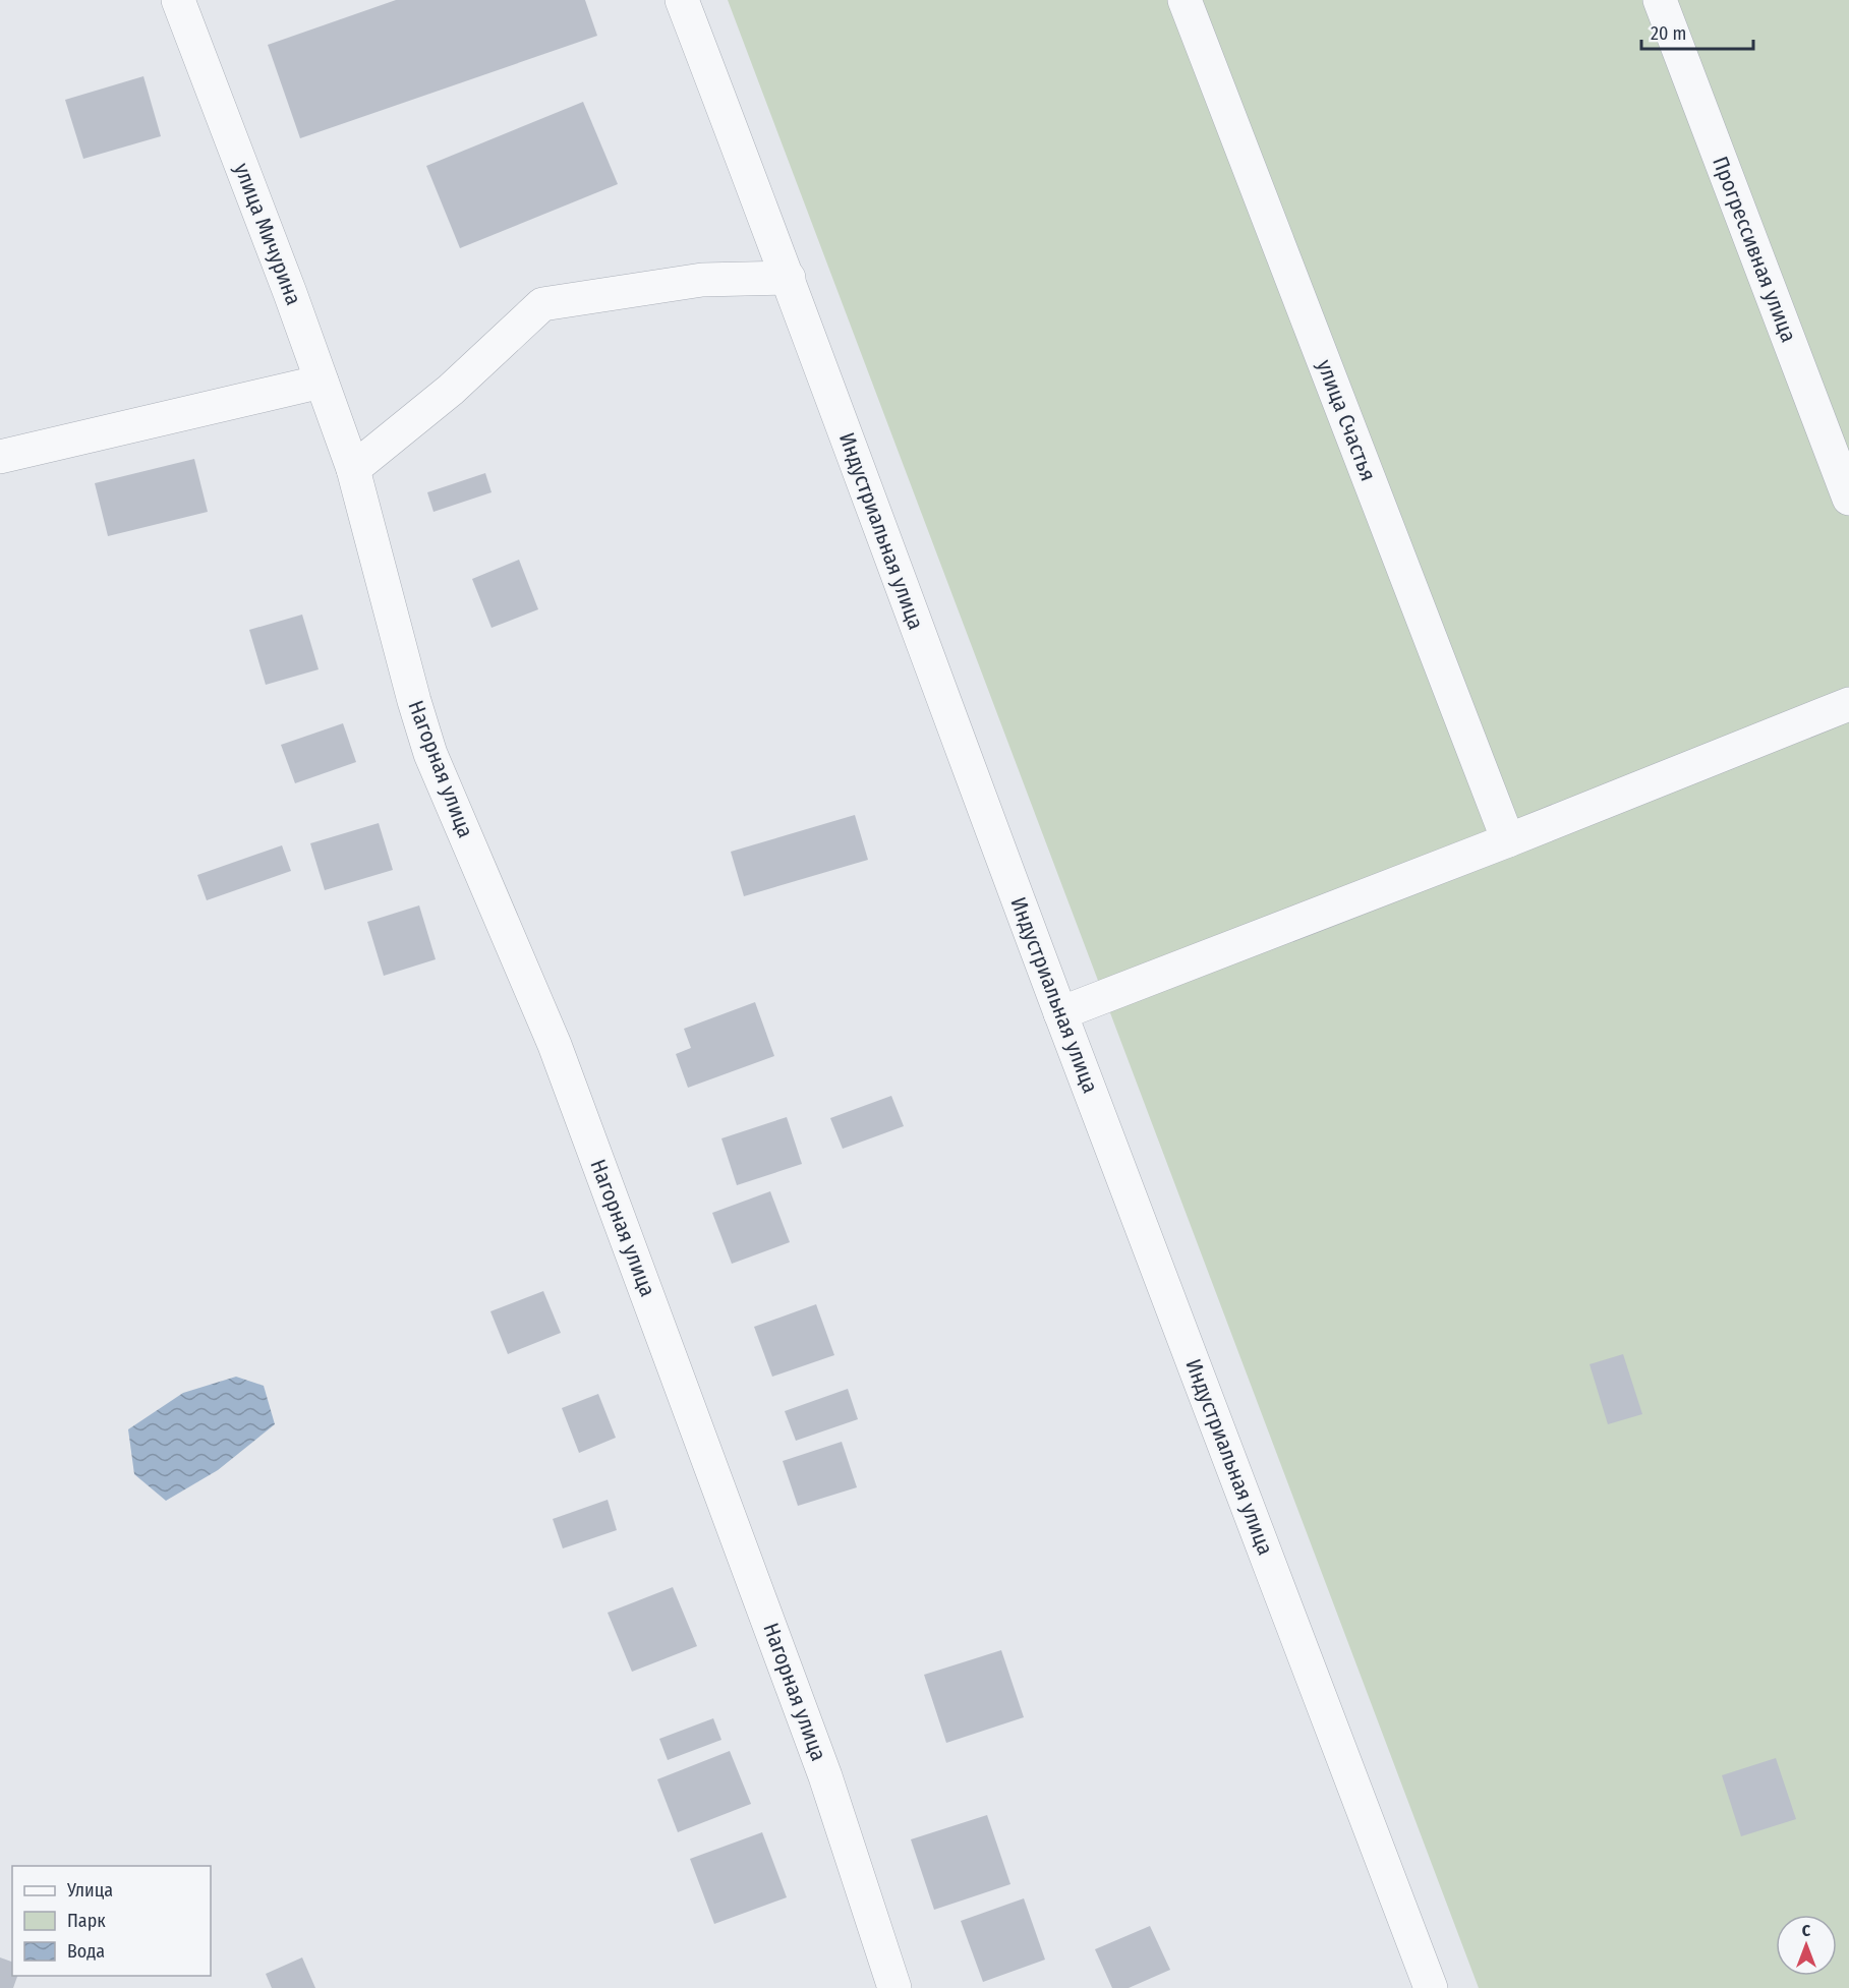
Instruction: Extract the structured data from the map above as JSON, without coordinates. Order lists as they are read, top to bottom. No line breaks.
{"streets":{"street":["улица Мичурина","Прогрессивная улица","улица Счастья","Индустриальная улица","Нагорная улица"]},"crossings":[["улица Мичурина","Нагорная улица"]],"legend":["Улица","Парк","Вода"],"scale_bar":"20 m","north":"top"}
